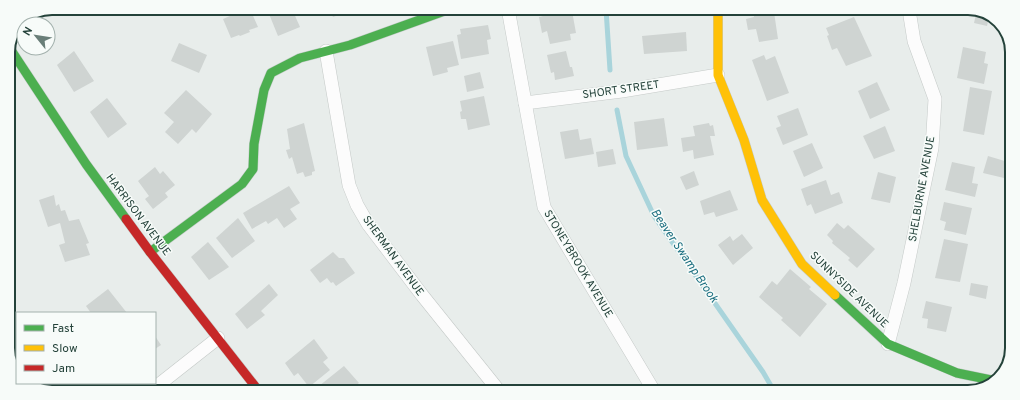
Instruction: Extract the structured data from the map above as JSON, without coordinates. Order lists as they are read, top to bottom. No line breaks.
{"streets":{"street":["SHORT STREET","SHELBURNE AVENUE","HARRISON AVENUE","SHERMAN AVENUE","STONEYBROOK AVENUE","SUNNYSIDE AVENUE"]},"crossings":[["SHORT STREET","STONEYBROOK AVENUE"],["SHORT STREET","SUNNYSIDE AVENUE"],["SHELBURNE AVENUE","SUNNYSIDE AVENUE"]],"water":["Beaver Swamp Brook"],"legend":["Fast","Slow","Jam"],"north":"top left"}
